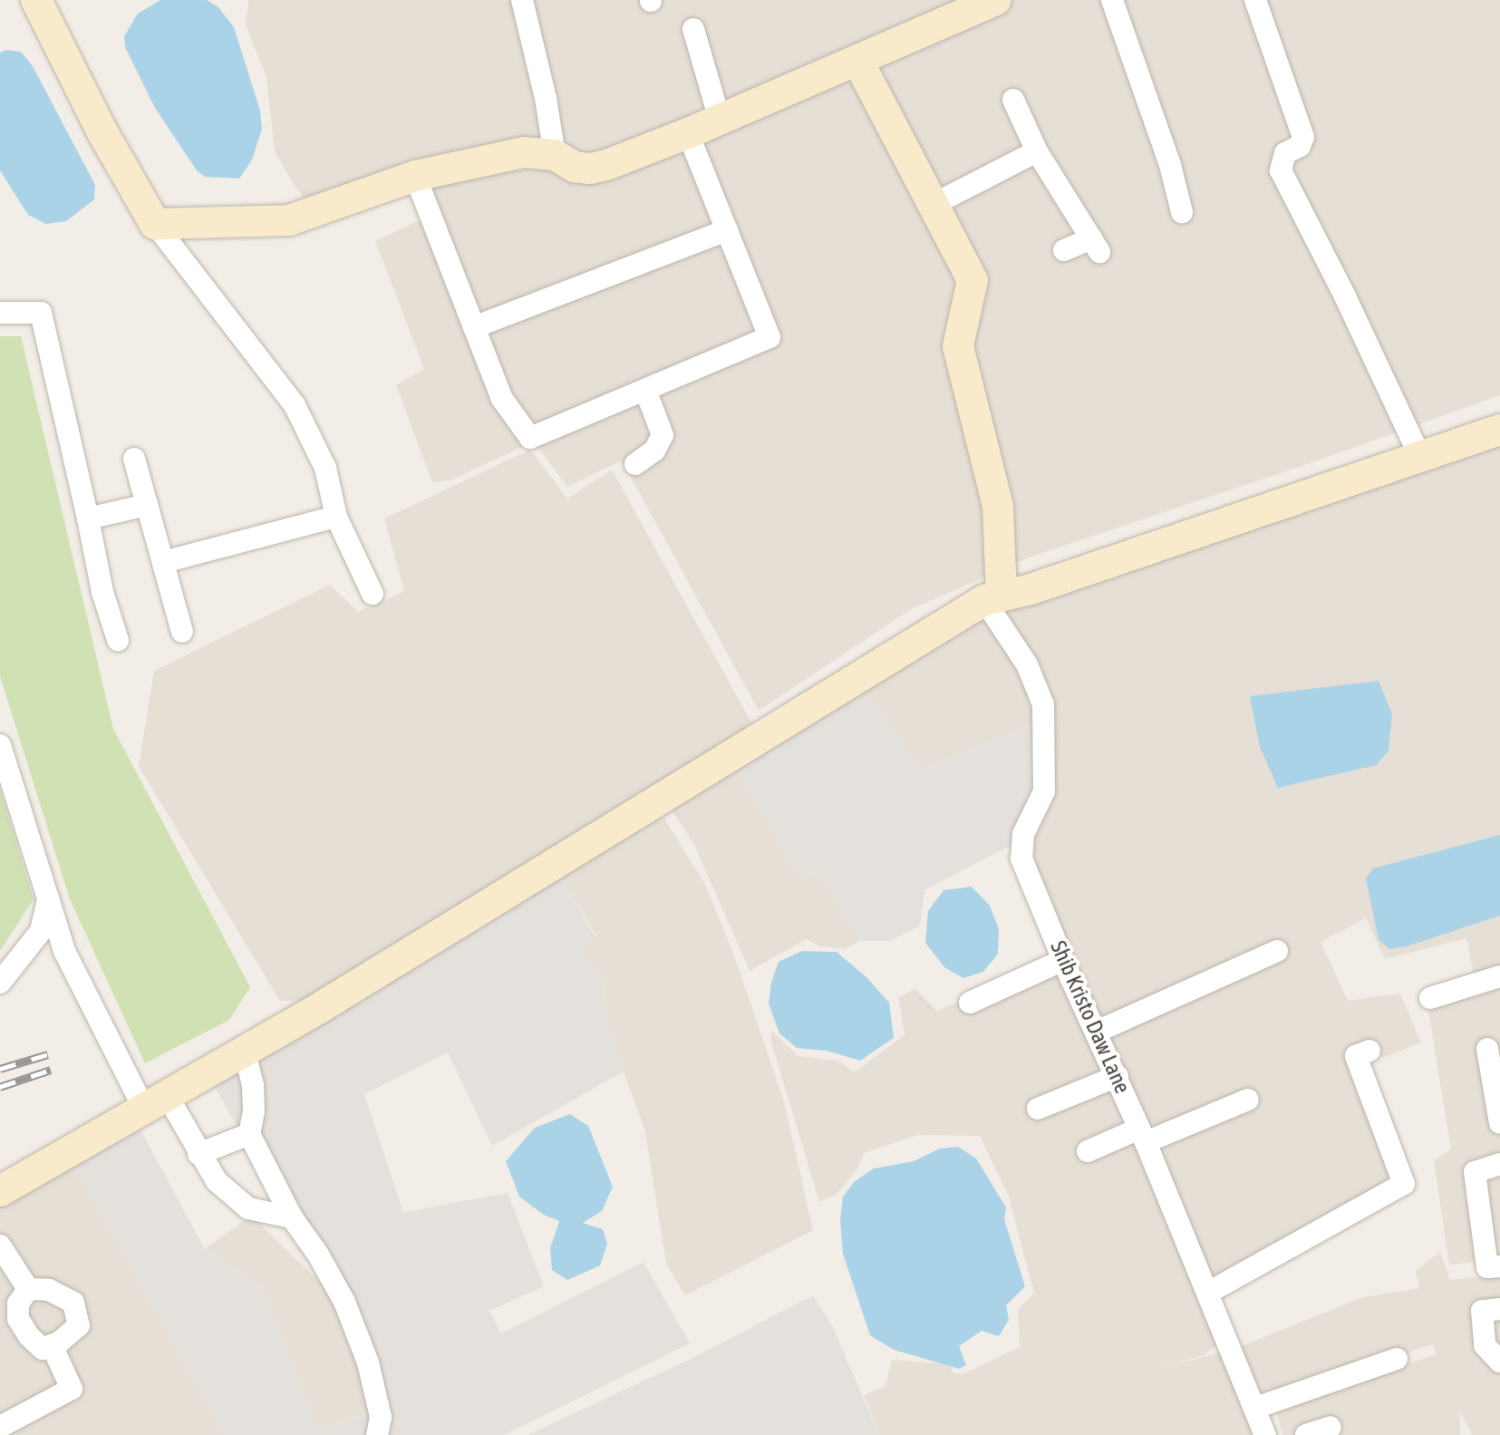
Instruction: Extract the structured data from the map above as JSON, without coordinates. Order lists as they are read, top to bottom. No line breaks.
{"streets":{"street":["Shib Kristo Daw Lane"]}}
